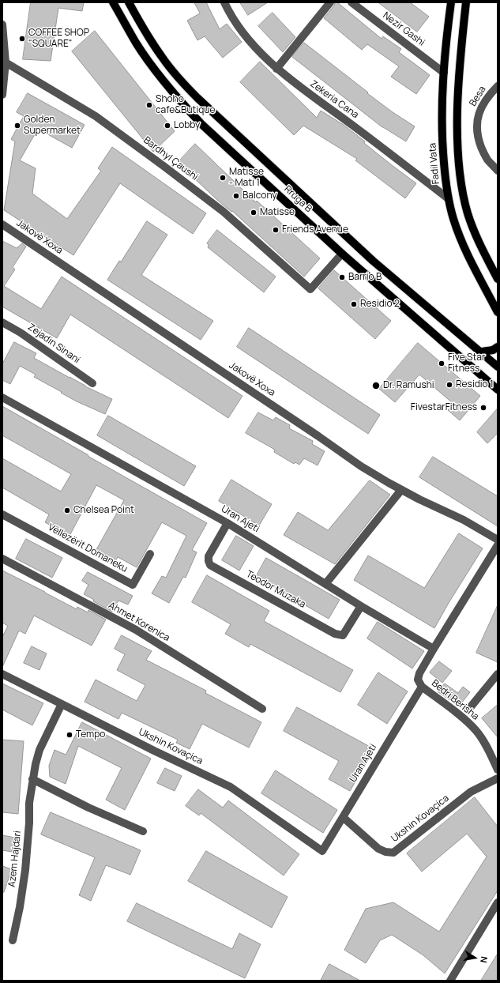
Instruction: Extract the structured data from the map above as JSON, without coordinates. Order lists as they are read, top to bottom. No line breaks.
{"streets":{"main road":["Fadil Vata","Rruga B"],"street":["Nezir Gashi","Besa","Zekeria Cana","Bardhyl Çaushi","Jakovë Xoxa","Zejadin Sinani","Uran Ajeti","Vëllezërit Domaneku","Teodor Muzaka","Ahmet Korenica","Bedri Berisha","Ukshin Kovaçica","Azem Hajdari"]},"crossings":[["Nezir Gashi","Fadil Vata"],["Zekeria Cana","Fadil Vata"],["Bardhyl Çaushi","Rruga B"],["Uran Ajeti","Teodor Muzaka"],["Uran Ajeti","Bedri Berisha"],["Uran Ajeti","Ukshin Kovaçica"],["Ukshin Kovaçica","Azem Hajdari"]],"places":["COFFEE SHOP \"SQUARE\"","Shoho cafe&Butique","Golden Supermarket","Lobby","Matisse - Mati 1","Balcony","Matisse","Friends Avenue","Barrio B","Residio 2","Five Star Fitness","Residio 1","Dr. Ramushi","FivestarFitness","Chelsea Point","Tempo"],"north":"right"}
